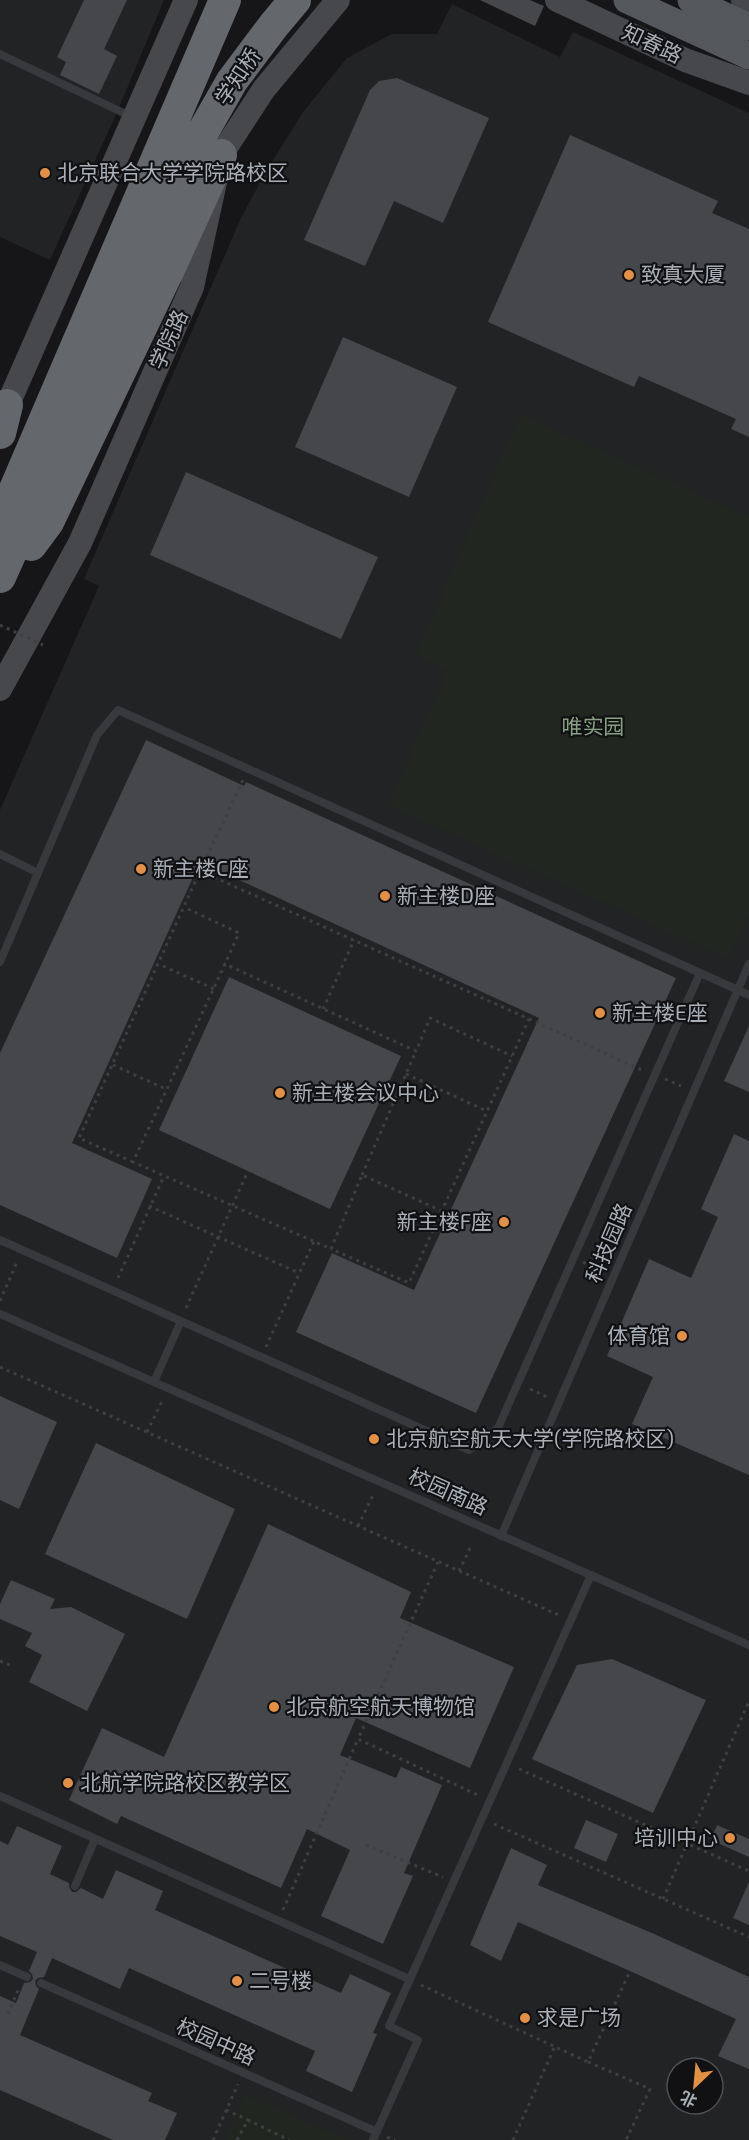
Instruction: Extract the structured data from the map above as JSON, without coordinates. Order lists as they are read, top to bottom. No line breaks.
{"streets":{"highway":["学知桥"],"main road":["知春路"],"street":["学院路"],"lane":["科技园路","校园南路","校园中路"]},"crossings":[["科技园路","校园南路"]],"parks":["唯实园"],"places":["北京联合大学学院路校区","致真大厦","新主楼C座","新主楼D座","新主楼E座","新主楼会议中心","新主楼F座","体育馆","北京航空航天大学(学院路校区)","北京航空航天博物馆","北航学院路校区教学区","培训中心","二号楼","求是广场"],"north":"bottom left"}
